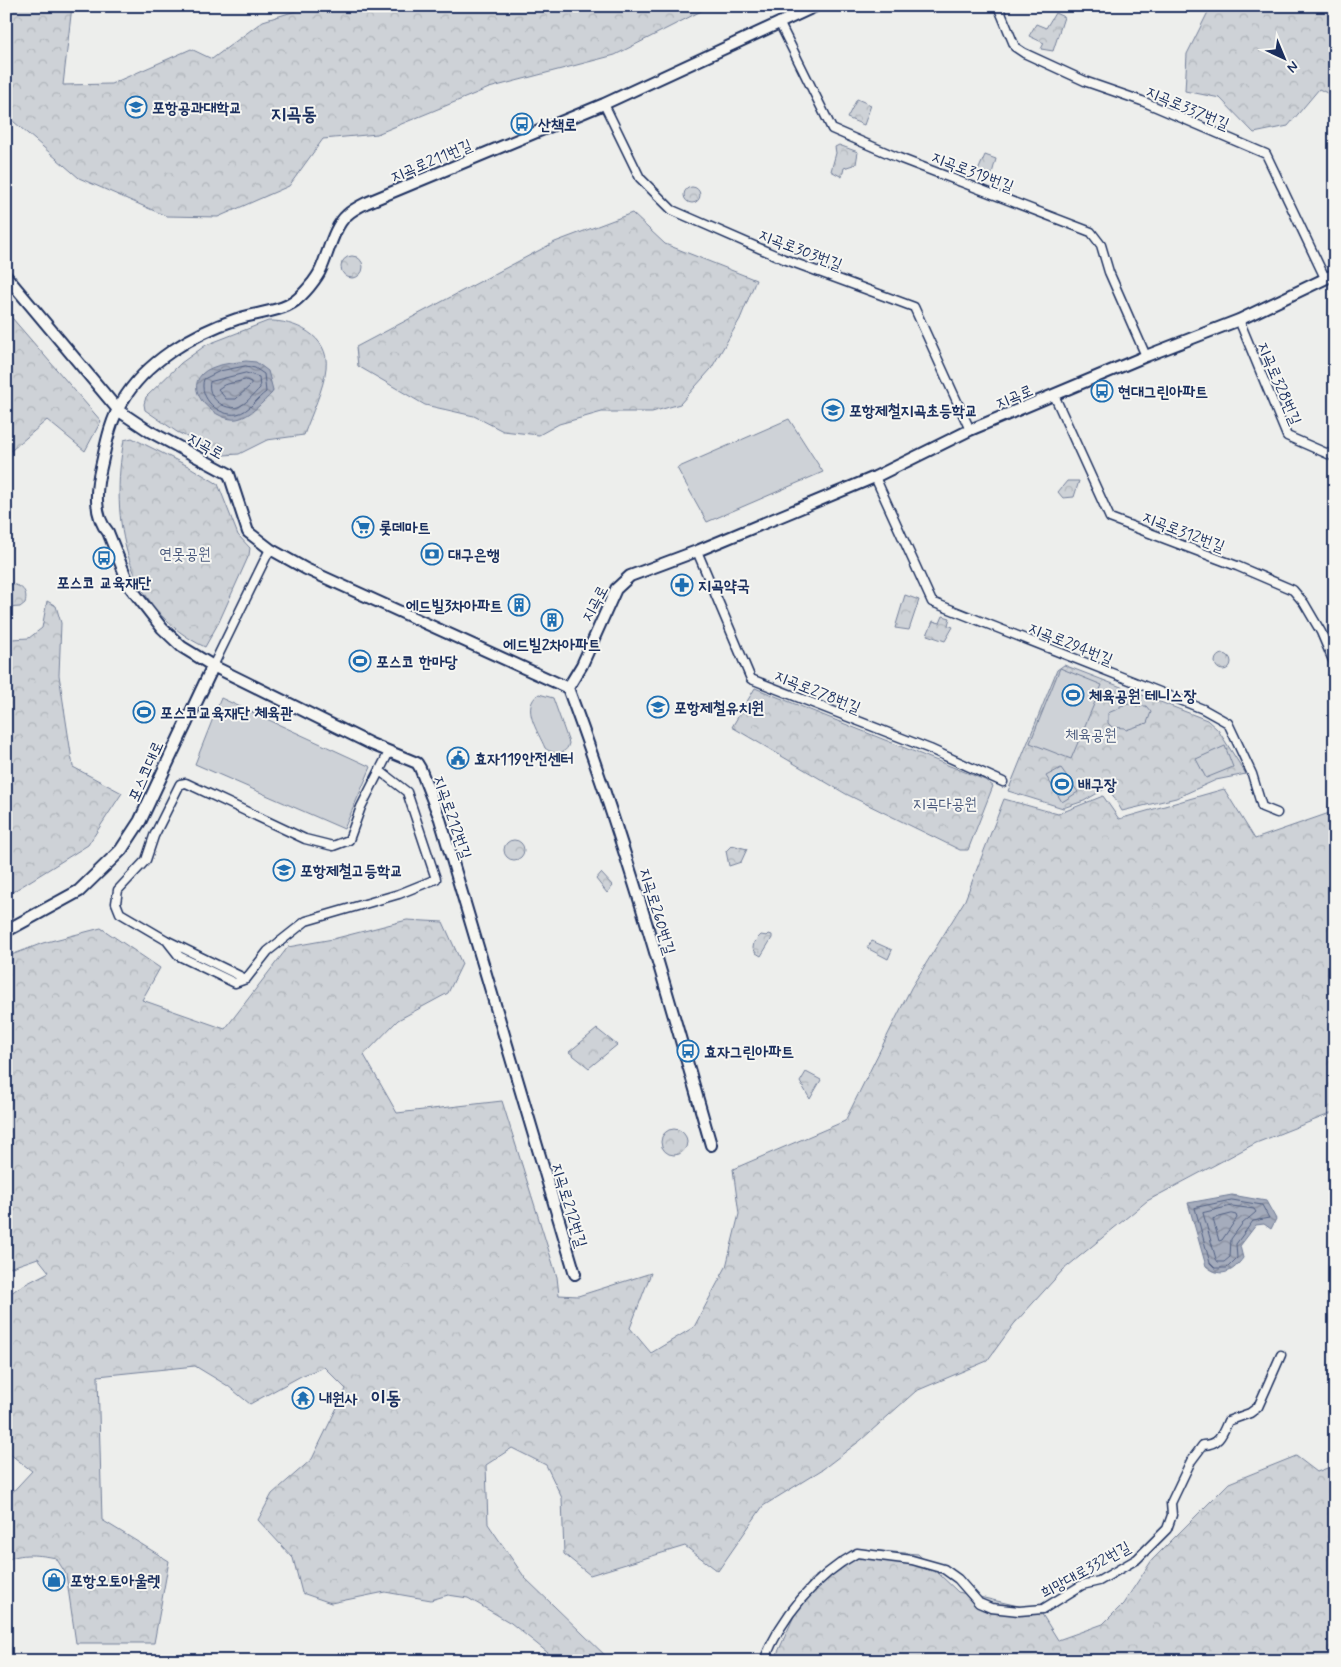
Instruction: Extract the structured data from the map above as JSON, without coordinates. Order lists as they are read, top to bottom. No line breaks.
{"streets":{"main road":["지곡로211번길","지곡로","포스코대로","지곡로212번길","지곡로260번길"],"street":["지곡로337번길","지곡로319번길","지곡로303번길","지곡로328번길","지곡로312번길","지곡로294번길","지곡로278번길","희망대로332번길"]},"crossings":[["지곡로337번길","지곡로"],["지곡로211번길","지곡로319번길"],["지곡로211번길","지곡로303번길"],["지곡로211번길","지곡로"],["지곡로211번길","지곡로212번길"],["지곡로319번길","지곡로"],["지곡로303번길","지곡로"],["지곡로328번길","지곡로"],["지곡로","지곡로312번길"],["지곡로","지곡로294번길"],["지곡로","지곡로278번길"],["지곡로","포스코대로"],["지곡로","지곡로212번길"],["지곡로","지곡로260번길"],["포스코대로","지곡로212번길"]],"districts":["지곡동","이동"],"parks":["연못공원","체육공원","지곡다공원"],"places":{"school or university":["포항공과대학교","포항제철지곡초등학교","포항제철유치원","포항제철고등학교"],"bus stop":["산책로","현대그린아파트","포스코 교육재단","효자그린아파트"],"supermarket":["롯데마트"],"bank":["대구은행"],"pharmacy":["지곡약국"],"building":["에드빌3차아파트","에드빌2차아파트"],"sports":["포스코 한마당","체육공원 테니스장","포스코교육재단 체육관","배구장"],"public building":["효자119안전센터"],"temple":["내원사"],"shop":["포항오토아울렛"]},"north":"bottom right"}
